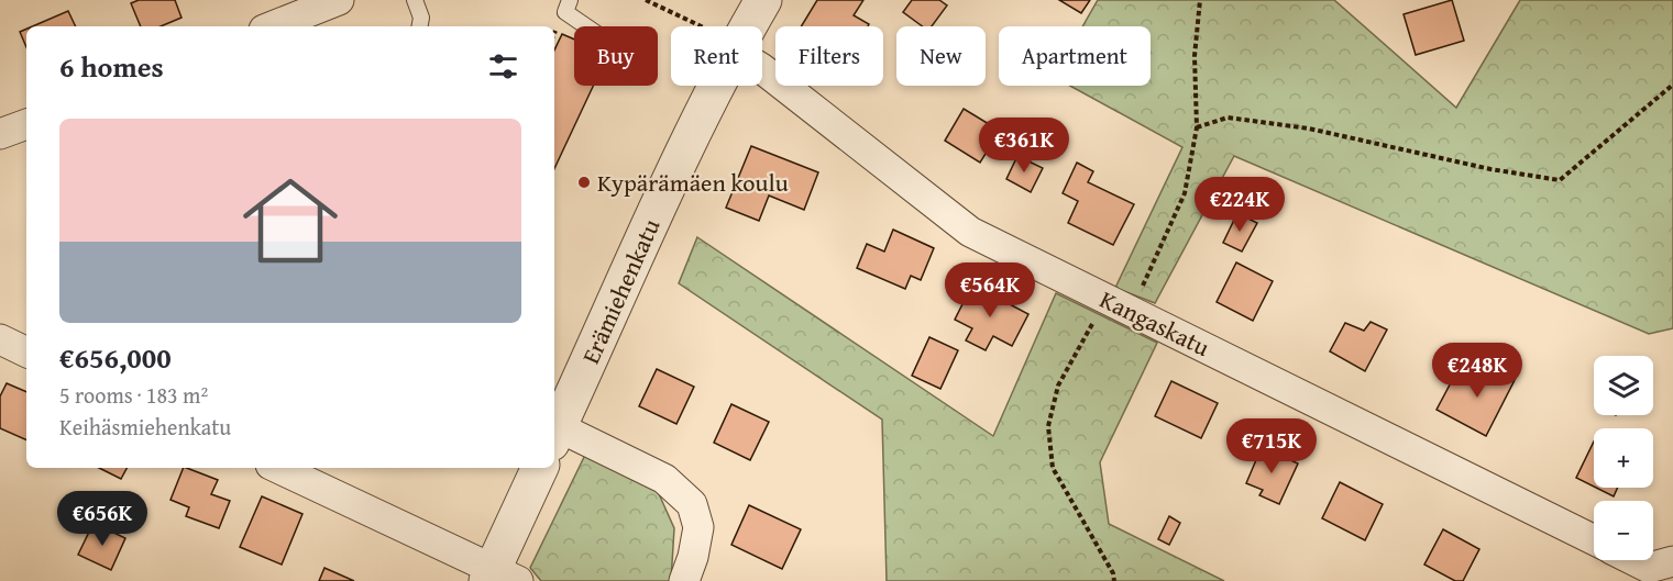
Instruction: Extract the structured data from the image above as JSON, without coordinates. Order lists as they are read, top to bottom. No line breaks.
{"streets":{"street":["Erämiehenkatu","Kangaskatu"]},"places":["Kypärämäen koulu"],"page":{"chip":["Buy","Rent","Filters","New","Apartment"],"heading":"6 homes","list":[{"name":"€656,000","note":"5 rooms · 183 m² · Keihäsmiehenkatu"}],"price":["€361K","€224K","€564K","€248K","€715K","€656K"],"map_buttons":["+","−"]}}
